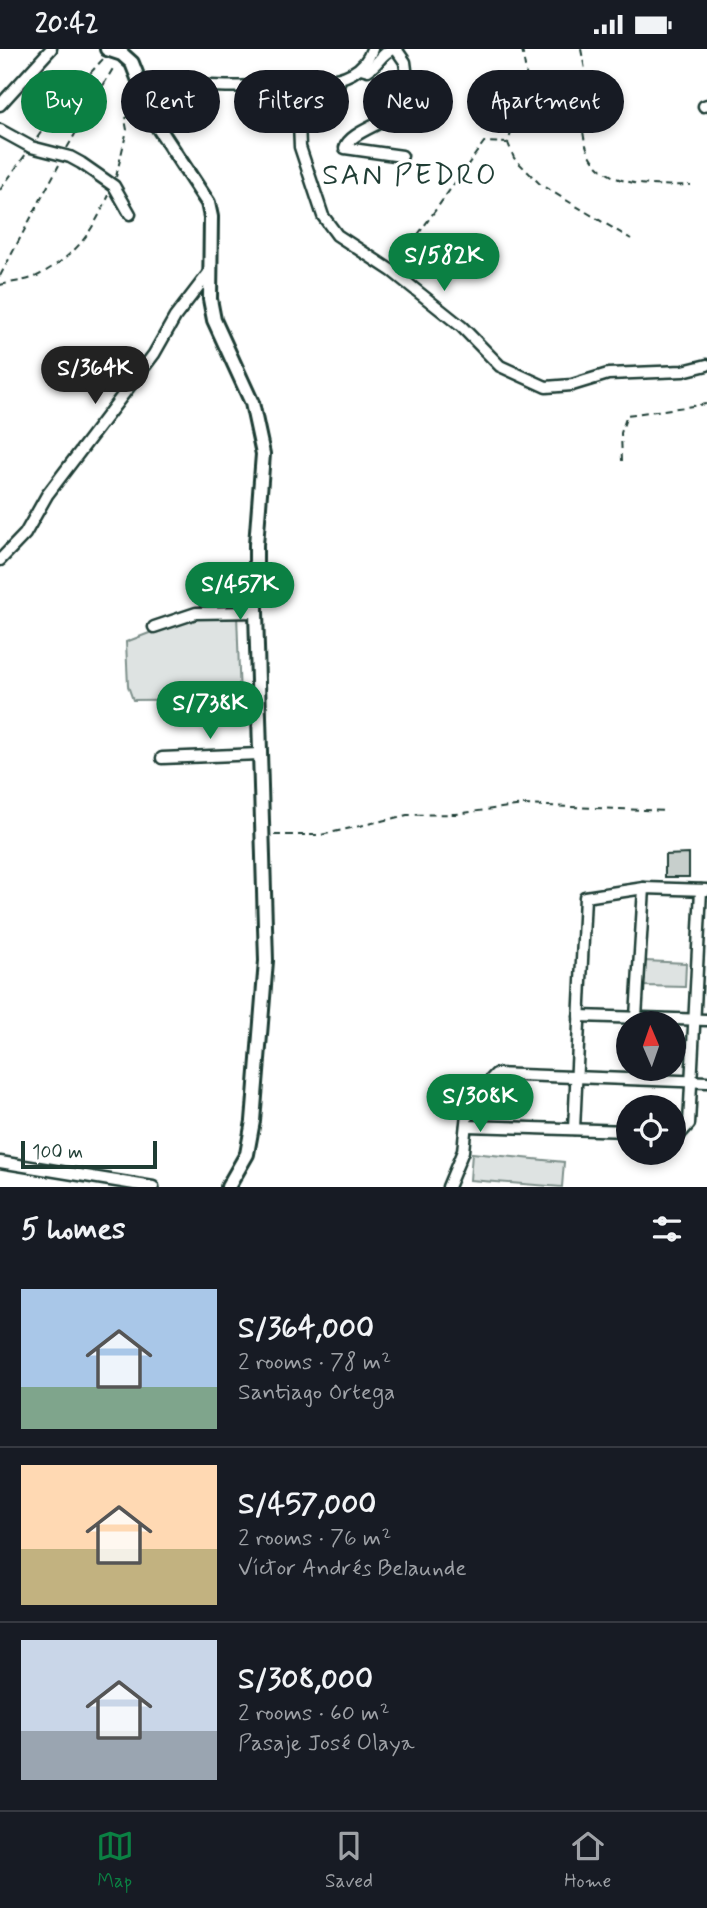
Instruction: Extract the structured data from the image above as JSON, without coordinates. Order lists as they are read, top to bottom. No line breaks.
{"districts":["SAN PEDRO"],"scale_bar":"100 m","north":"top","page":{"status":"20:42","chip":["Buy","Rent","Filters","New","Apartment"],"price":["S/582K","S/364K","S/457K","S/738K","S/308K"],"scale":"100 m","heading":"5 homes","list":[{"name":"S/364,000","note":"2 rooms · 78 m² · Santiago Ortega"},{"name":"S/457,000","note":"2 rooms · 76 m² · Víctor Andrés Belaunde"},{"name":"S/308,000","note":"2 rooms · 60 m² · Pasaje José Olaya"}],"tabs":["Map","Saved","Home"]}}
